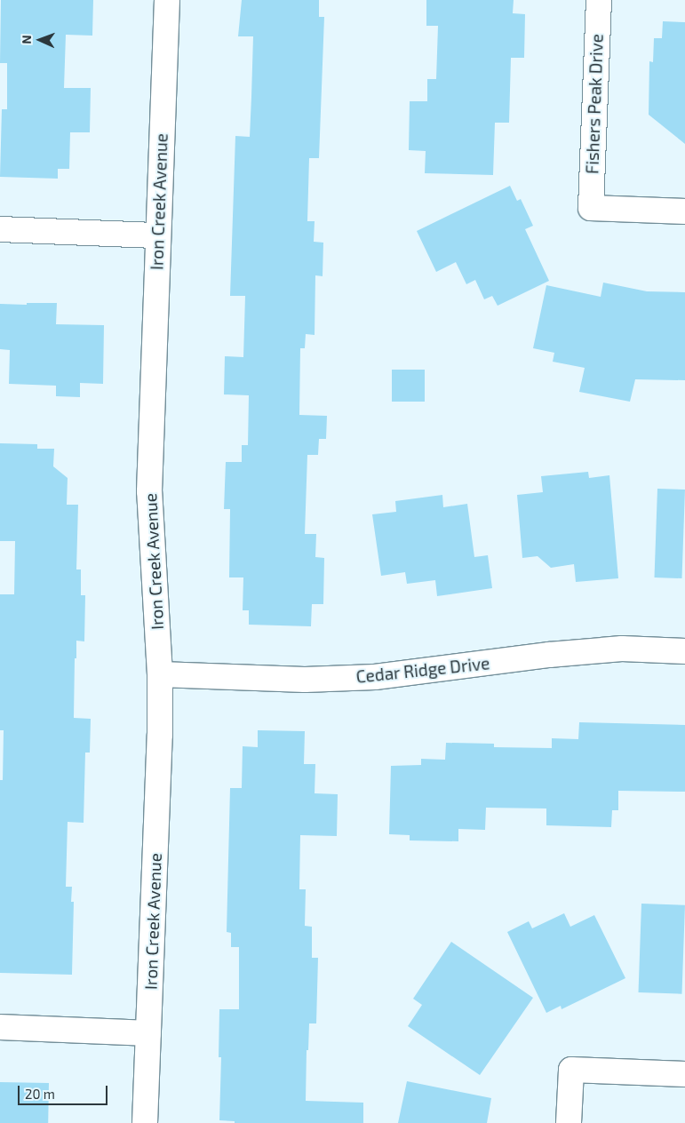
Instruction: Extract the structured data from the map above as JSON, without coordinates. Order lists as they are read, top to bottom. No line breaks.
{"streets":{"street":["Fishers Peak Drive","Iron Creek Avenue","Cedar Ridge Drive"]},"crossings":[["Iron Creek Avenue","Cedar Ridge Drive"]],"scale_bar":"20 m","north":"left"}
